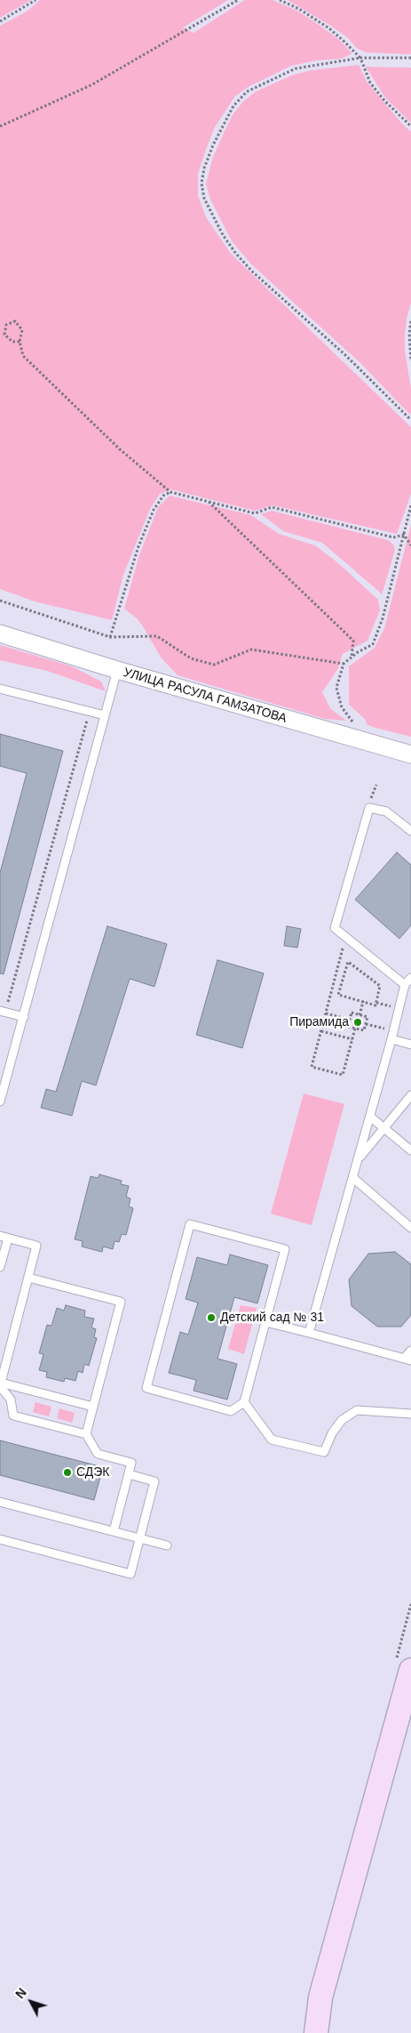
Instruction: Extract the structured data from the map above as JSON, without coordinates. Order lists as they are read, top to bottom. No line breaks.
{"streets":{"street":["УЛИЦА РАСУЛА ГАМЗАТОВА"]},"places":["Пирамида","Детский сад № 31","СДЭК"],"north":"top left"}
